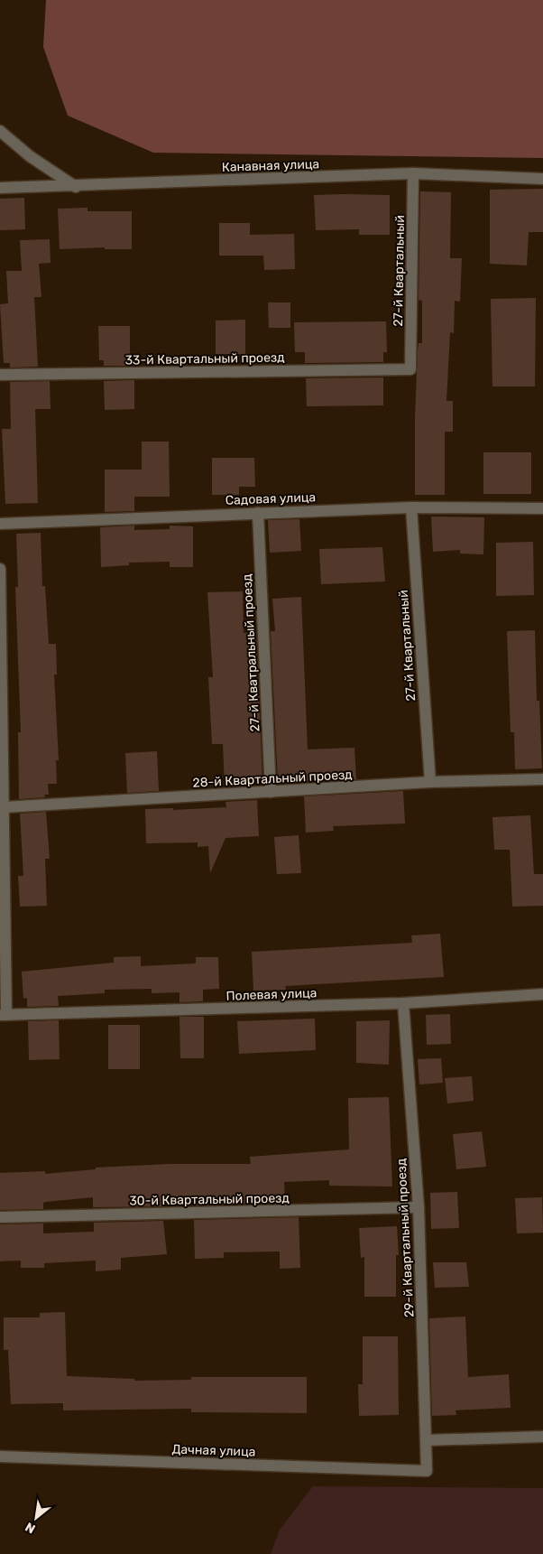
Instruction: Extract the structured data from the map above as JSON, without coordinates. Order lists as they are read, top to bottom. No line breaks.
{"streets":{"street":["Канавная улица","27-й Квартальный","33-й Квартальный проезд","Садовая улица","27-й Кватральный проезд","28-й Квартальный проезд","Полевая улица","30-й Квартальный проезд","29-й Квартальный проезд","Дачная улица"]},"crossings":[["Канавная улица","27-й Квартальный"],["27-й Квартальный","33-й Квартальный проезд"],["27-й Квартальный","Садовая улица"],["27-й Квартальный","28-й Квартальный проезд"],["Садовая улица","27-й Кватральный проезд"],["27-й Кватральный проезд","28-й Квартальный проезд"],["Полевая улица","29-й Квартальный проезд"],["30-й Квартальный проезд","29-й Квартальный проезд"],["29-й Квартальный проезд","Дачная улица"]],"north":"bottom left"}
